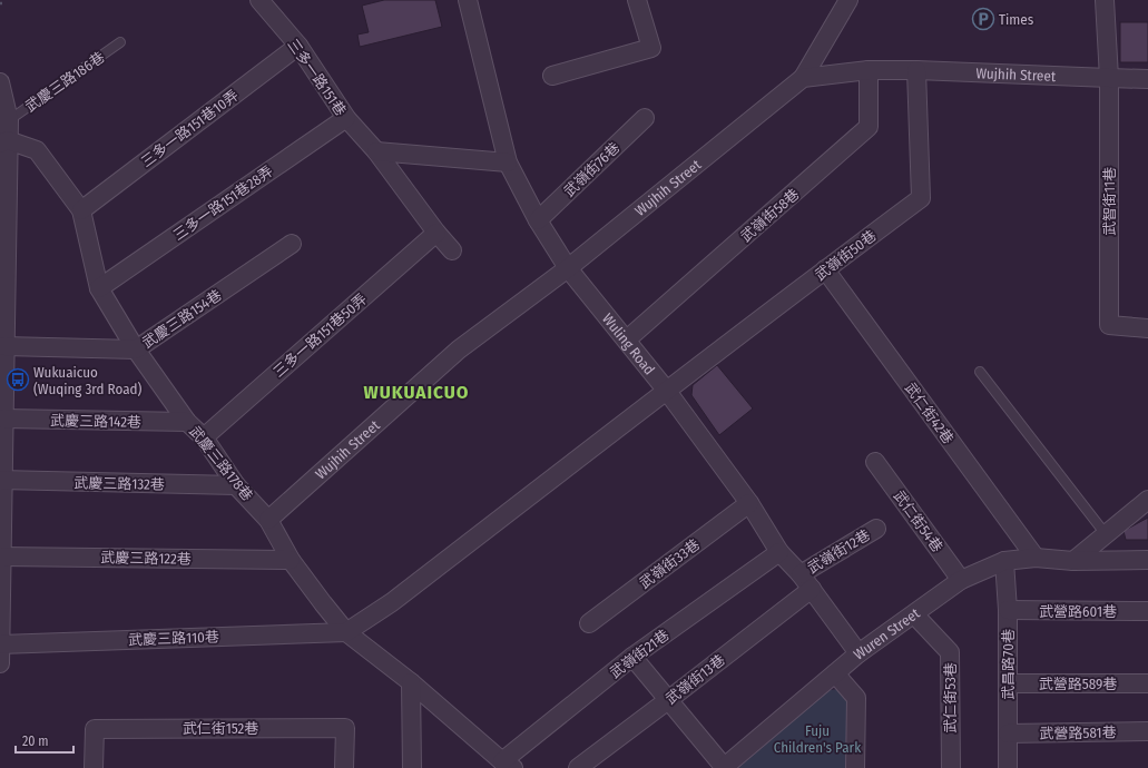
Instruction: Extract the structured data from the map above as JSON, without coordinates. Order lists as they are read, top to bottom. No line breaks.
{"streets":{"street":["Wujhih Street","三多一路151巷","三多一路151巷10弄","武嶺街76巷","武智街11巷","三多一路151巷28弄","武嶺街58巷","武嶺街50巷","武慶三路154巷","三多一路151巷50弄","Wuling Road","武仁街42巷","武慶三路142巷","武慶三路178巷","武慶三路132巷","武仁街54巷","武嶺街12巷","武慶三路122巷","武嶺街33巷","武營路601巷","Wuren Street","武慶三路110巷","武嶺街21巷","武昌路70巷","武嶺街13巷","武營路589巷","武仁街53巷","武仁街152巷","武營路581巷"],"lane":["武慶三路186巷"]},"crossings":[["Wujhih Street","武智街11巷"],["Wujhih Street","武嶺街58巷"],["Wujhih Street","武嶺街50巷"],["Wujhih Street","Wuling Road"],["Wujhih Street","武慶三路178巷"],["三多一路151巷","三多一路151巷10弄"],["三多一路151巷","三多一路151巷28弄"],["三多一路151巷","三多一路151巷50弄"],["三多一路151巷10弄","武慶三路178巷"],["武嶺街76巷","Wuling Road"],["三多一路151巷28弄","武慶三路178巷"],["武嶺街58巷","Wuling Road"],["武嶺街50巷","Wuling Road"],["武嶺街50巷","武仁街42巷"],["武嶺街50巷","武慶三路178巷"],["武嶺街50巷","武慶三路110巷"],["武慶三路154巷","武慶三路178巷"],["三多一路151巷50弄","武慶三路178巷"],["Wuling Road","武嶺街12巷"],["Wuling Road","武嶺街33巷"],["Wuling Road","Wuren Street"],["Wuling Road","武嶺街21巷"],["Wuling Road","武嶺街13巷"],["武仁街42巷","Wuren Street"],["武慶三路142巷","武慶三路178巷"],["武慶三路178巷","武慶三路132巷"],["武慶三路178巷","武慶三路122巷"],["武慶三路178巷","武慶三路110巷"],["武慶三路178巷","武嶺街21巷"],["武仁街54巷","Wuren Street"],["武營路601巷","武昌路70巷"],["Wuren Street","武昌路70巷"],["Wuren Street","武仁街53巷"],["武昌路70巷","武營路589巷"],["武昌路70巷","武營路581巷"]],"districts":["WUKUAICUO"],"parks":["Fuju Children's Park"],"places":{"parking":["Times"],"bus stop":["Wukuaicuo (Wuqing 3rd Road)"]},"scale_bar":"20 m"}
